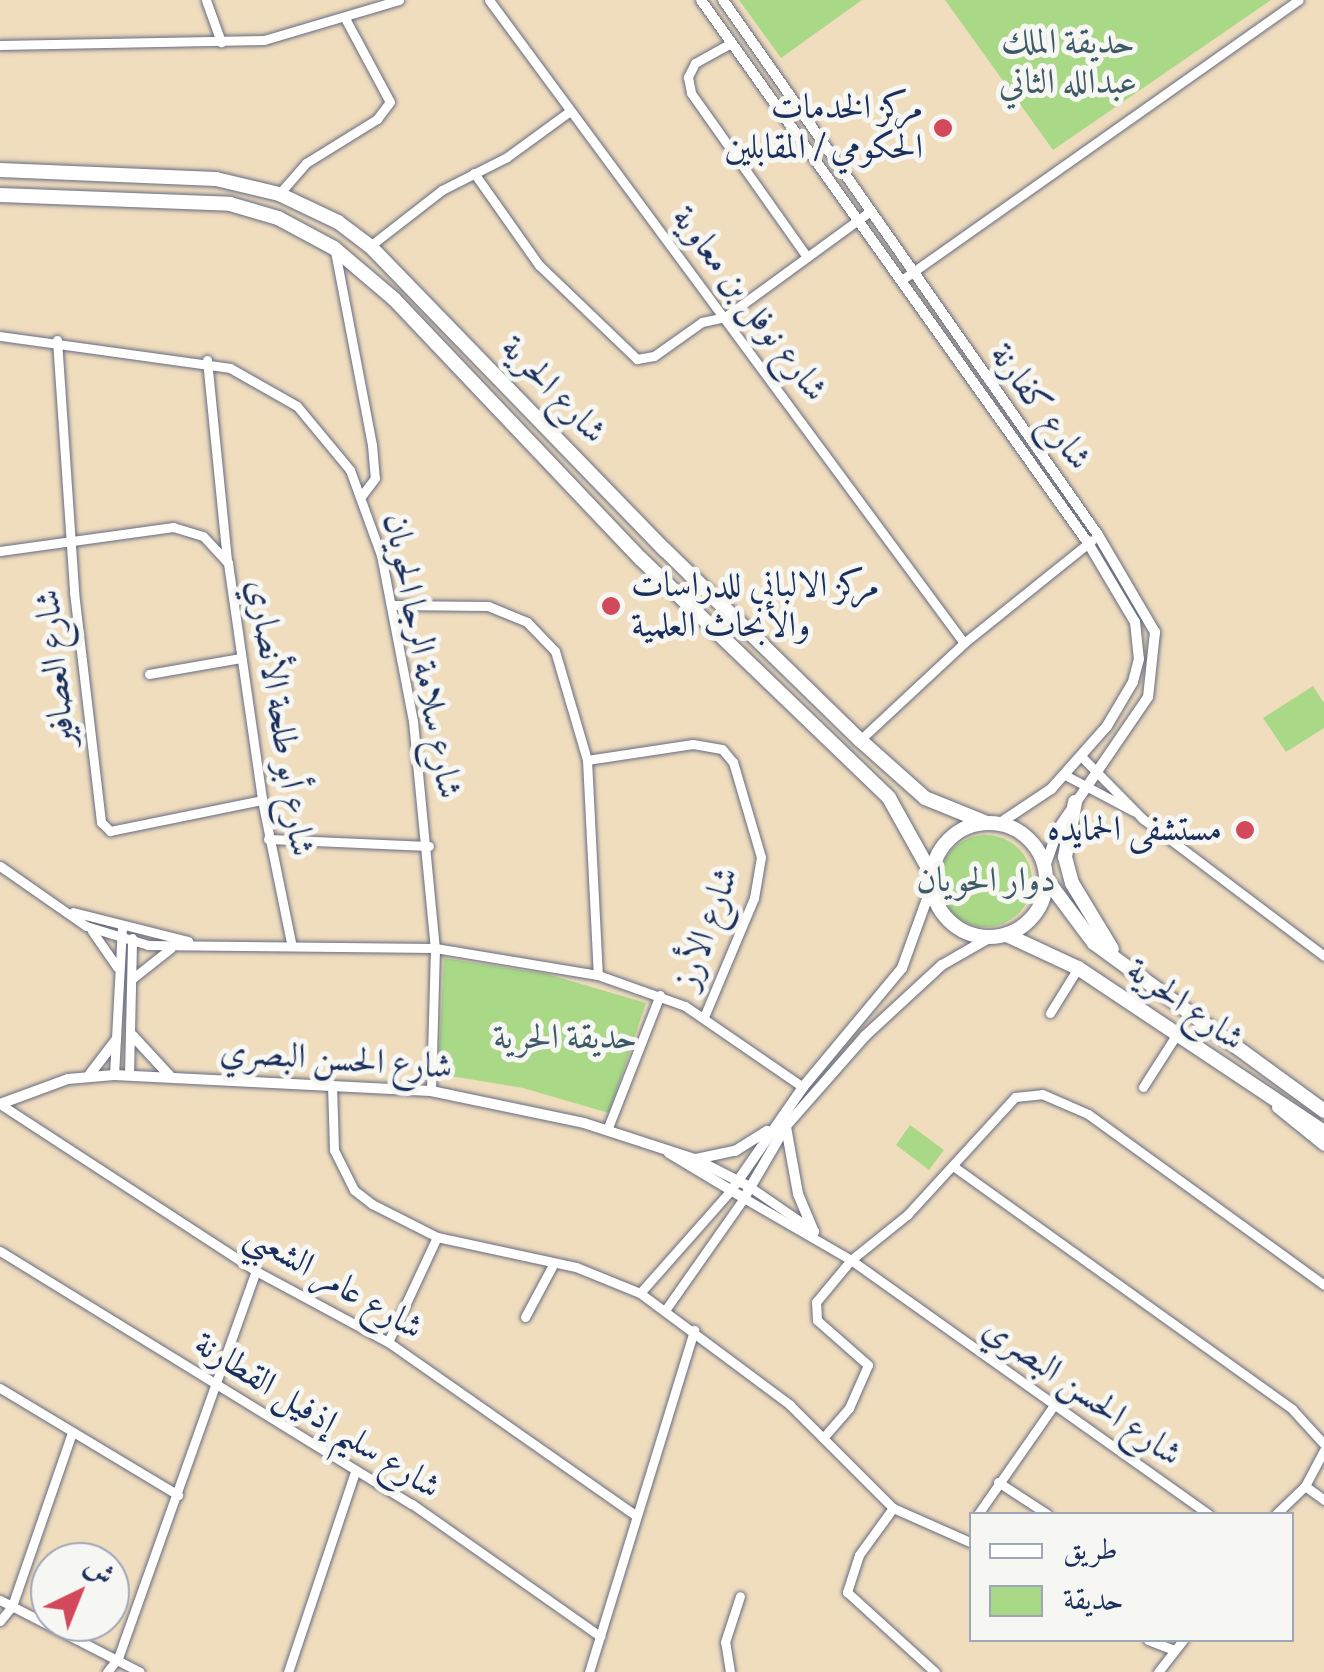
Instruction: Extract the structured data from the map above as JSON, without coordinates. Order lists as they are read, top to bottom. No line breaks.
{"streets":{"highway":["شارع الحرية"],"street":["شارع نوفل بن معاوية","شارع كفارنة","شارع سلامة الرجا الحويان","شارع العصافير","شارع أبو طلحة الأنصاري","شارع الأرز","شارع الحسن البصري","شارع عامر الشعبي","شارع سليم إذفيل القطارنة"]},"crossings":[["شارع الحرية","شارع كفارنة"],["شارع سلامة الرجا الحويان","شارع العصافير"],["شارع سلامة الرجا الحويان","شارع الحسن البصري"],["شارع العصافير","شارع أبو طلحة الأنصاري"],["شارع الحسن البصري","شارع عامر الشعبي"]],"parks":["حديقة الملك عبدالله الثاني","دوار الحويان","حديقة الحرية"],"places":["مركز الخدمات الحكومي / المقابلين","مركز الالباني للدراسات والأبحاث العلمية","مستشفى الحمايده"],"legend":["طريق","حديقة"],"north":"top right"}
